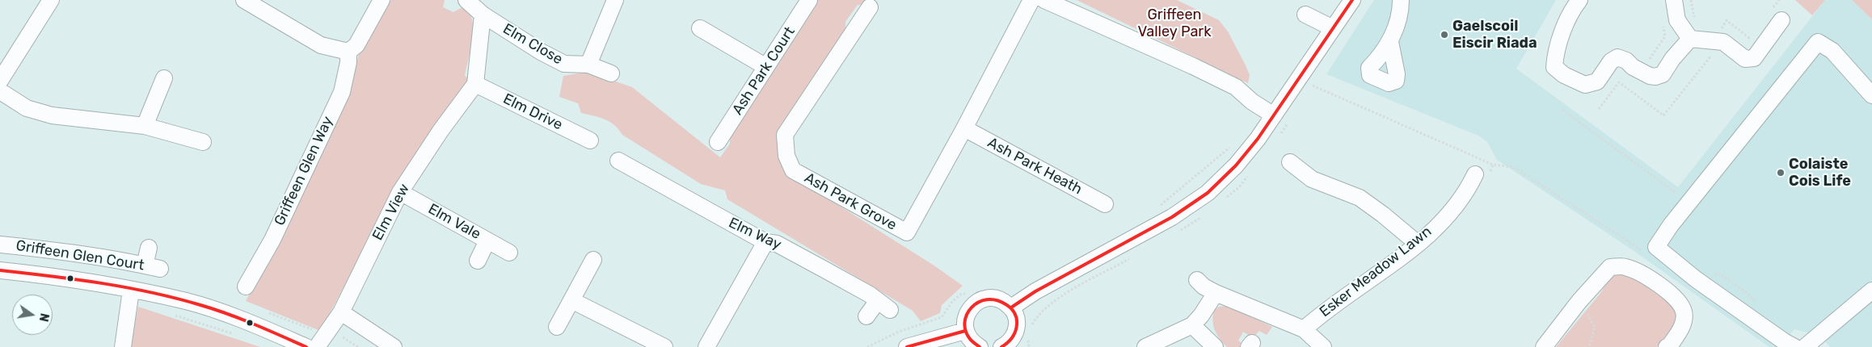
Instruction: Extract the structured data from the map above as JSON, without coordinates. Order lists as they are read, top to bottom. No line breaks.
{"streets":{"street":["Elm Close","Ash Park Court","Elm Drive","Ash Park Heath","Griffeen Glen Way","Ash Park Grove","Elm View","Elm Vale","Elm Way","Griffeen Glen Court","Esker Meadow Lawn"]},"crossings":[["Elm Close","Elm Drive"],["Elm Close","Elm View"],["Elm Drive","Elm View"],["Ash Park Heath","Ash Park Grove"],["Elm View","Elm Vale"]],"parks":["Griffeen Valley Park"],"places":["Gaelscoil Eiscir Riada","Colaiste Cois Life"],"north":"right"}
